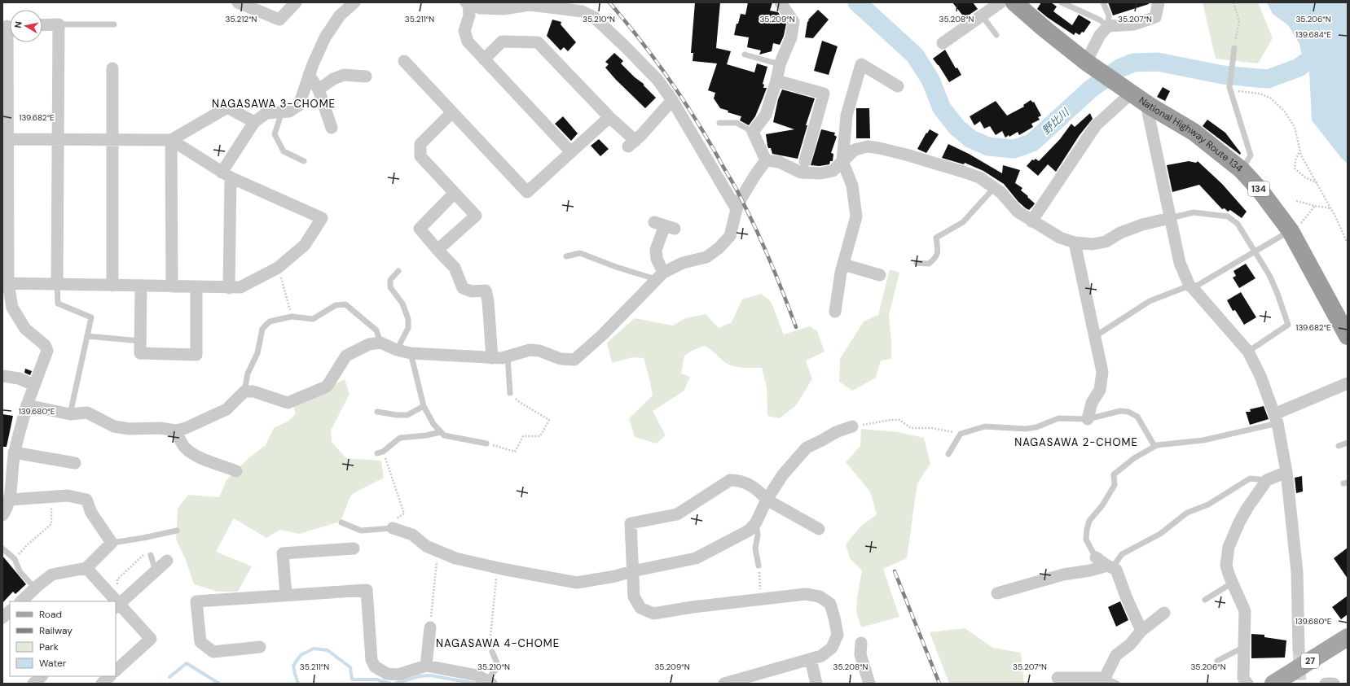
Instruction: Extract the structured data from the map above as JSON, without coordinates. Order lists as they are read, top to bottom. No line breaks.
{"streets":{"highway":["National Highway Route 134","134"],"main road":["27"]},"districts":["NAGASAWA 3-CHOME","NAGASAWA 2-CHOME","NAGASAWA 4-CHOME"],"water":["野比川"],"legend":["Road","Railway","Park","Water"],"north":"left","coordinates":["35.212°N","35.211°N","35.210°N","35.209°N","35.208°N","35.207°N","35.206°N","139.684°E","139.682°E","139.680°E"]}
